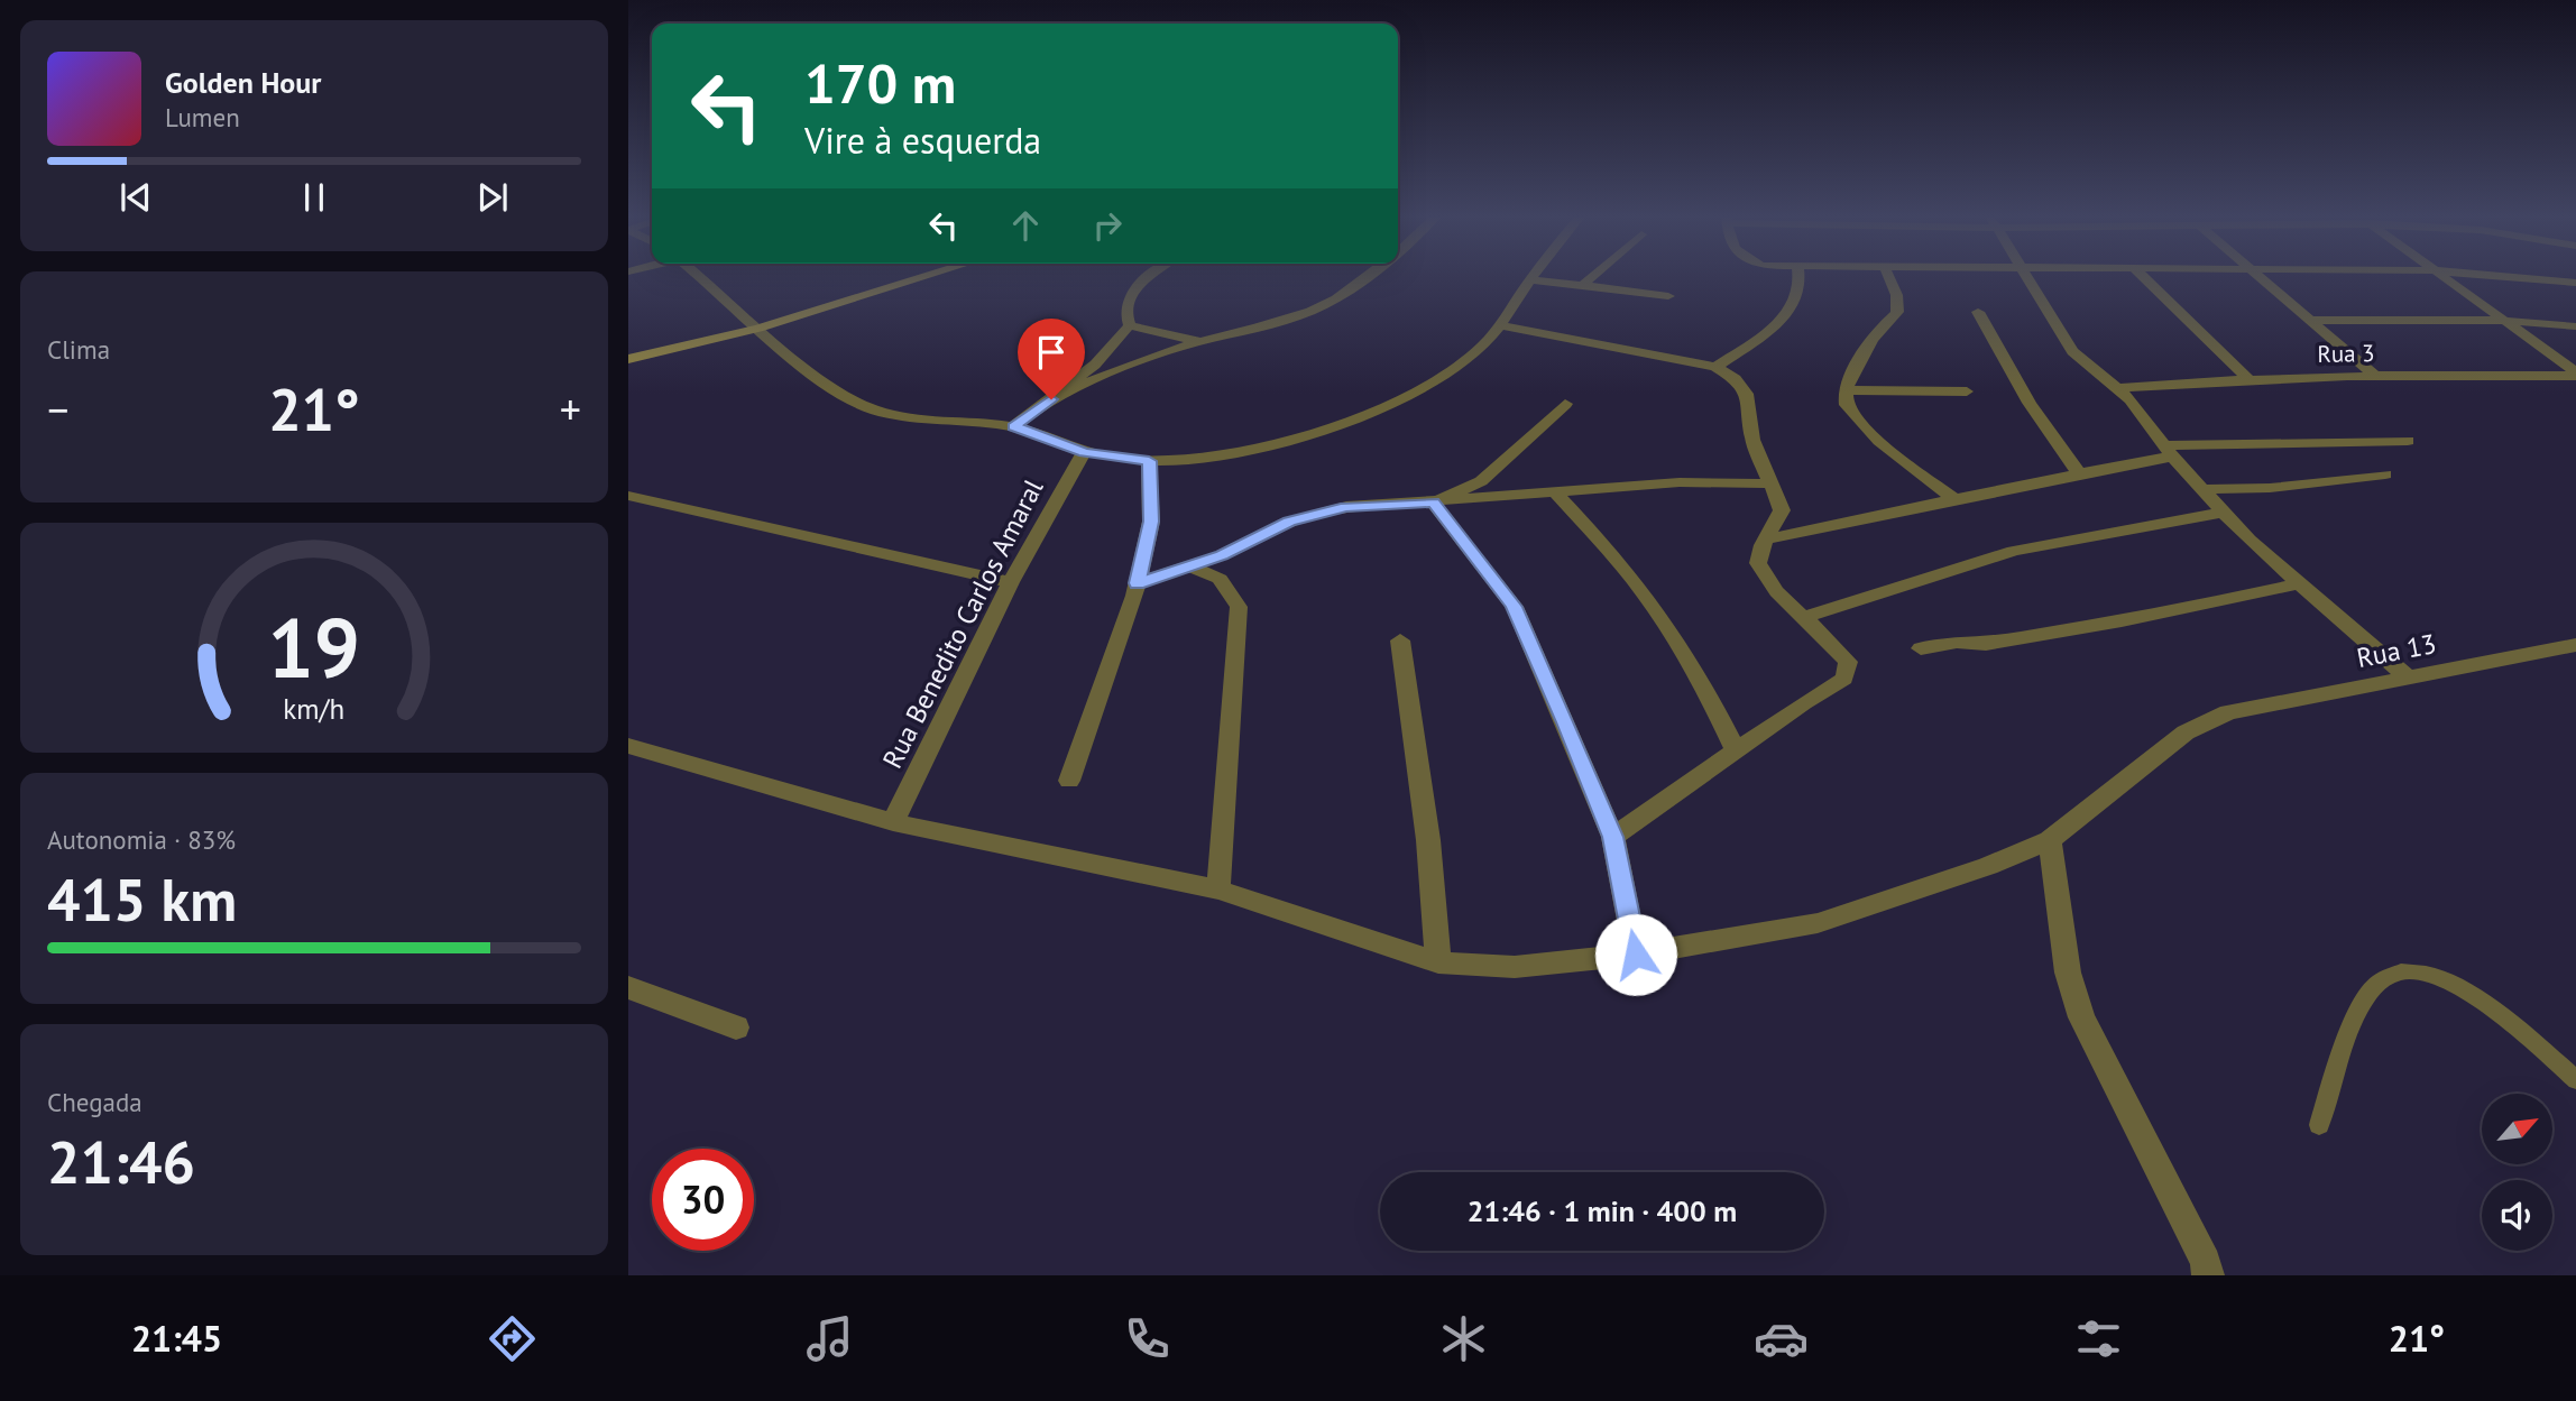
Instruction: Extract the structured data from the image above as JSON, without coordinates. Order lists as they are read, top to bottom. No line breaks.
{"streets":{"street":["Rua 3","Rua Benedito Carlos Amaral","Rua 13"]},"crossings":[["Rua Benedito Carlos Amaral","Rua 13"]],"north":"top right","page":{"turn":["170 m","Vire à esquerda"],"song":["Golden Hour","Lumen"],"tile":["Clima",["Autonomia · 83%","415 km"],["Chegada","21:46"]],"heat":["−","21°","+"],"limit":"30","trip":"21:46 · 1 min · 400 m","tabs":["21:45","21°"],"gauge":["19","km/h"]}}
